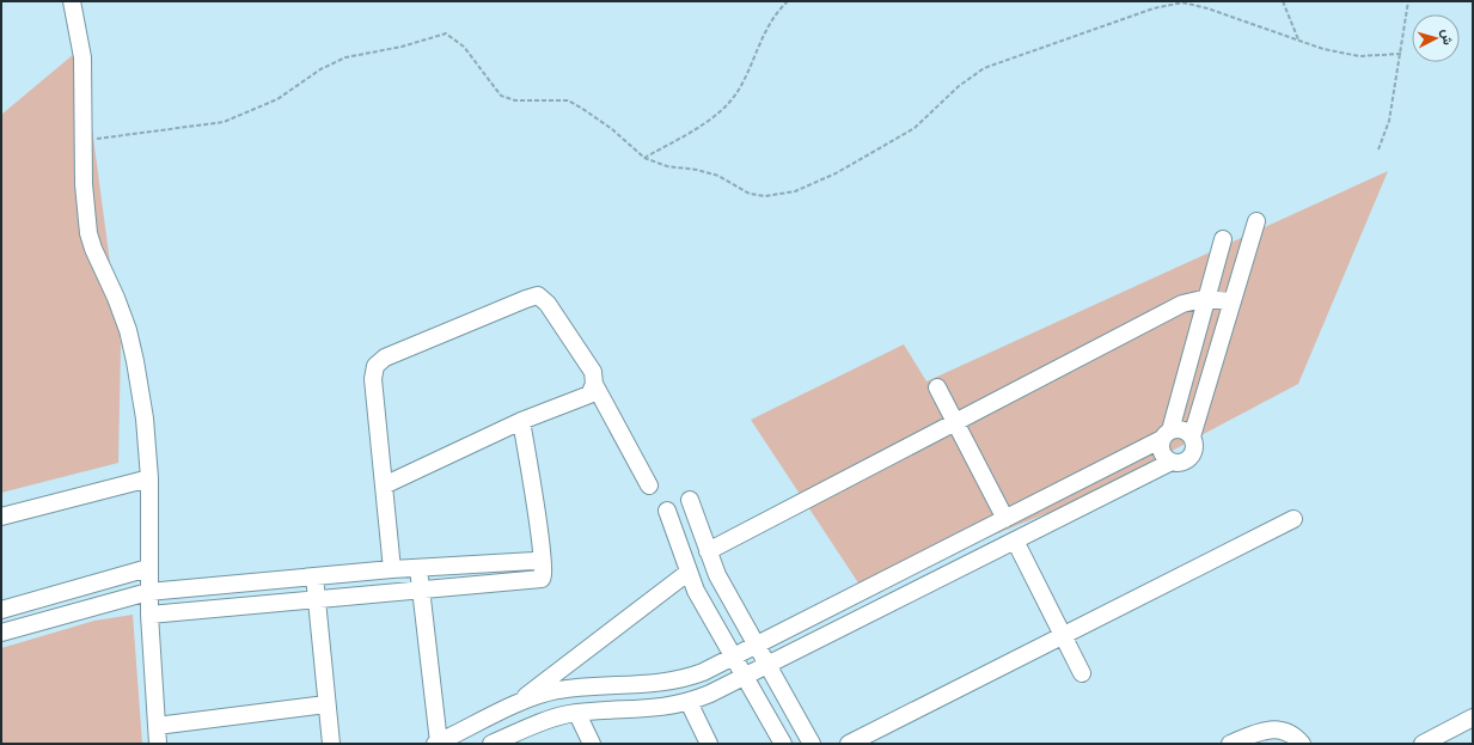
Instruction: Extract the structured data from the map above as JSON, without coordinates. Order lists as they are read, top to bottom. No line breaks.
{"north":"right"}
